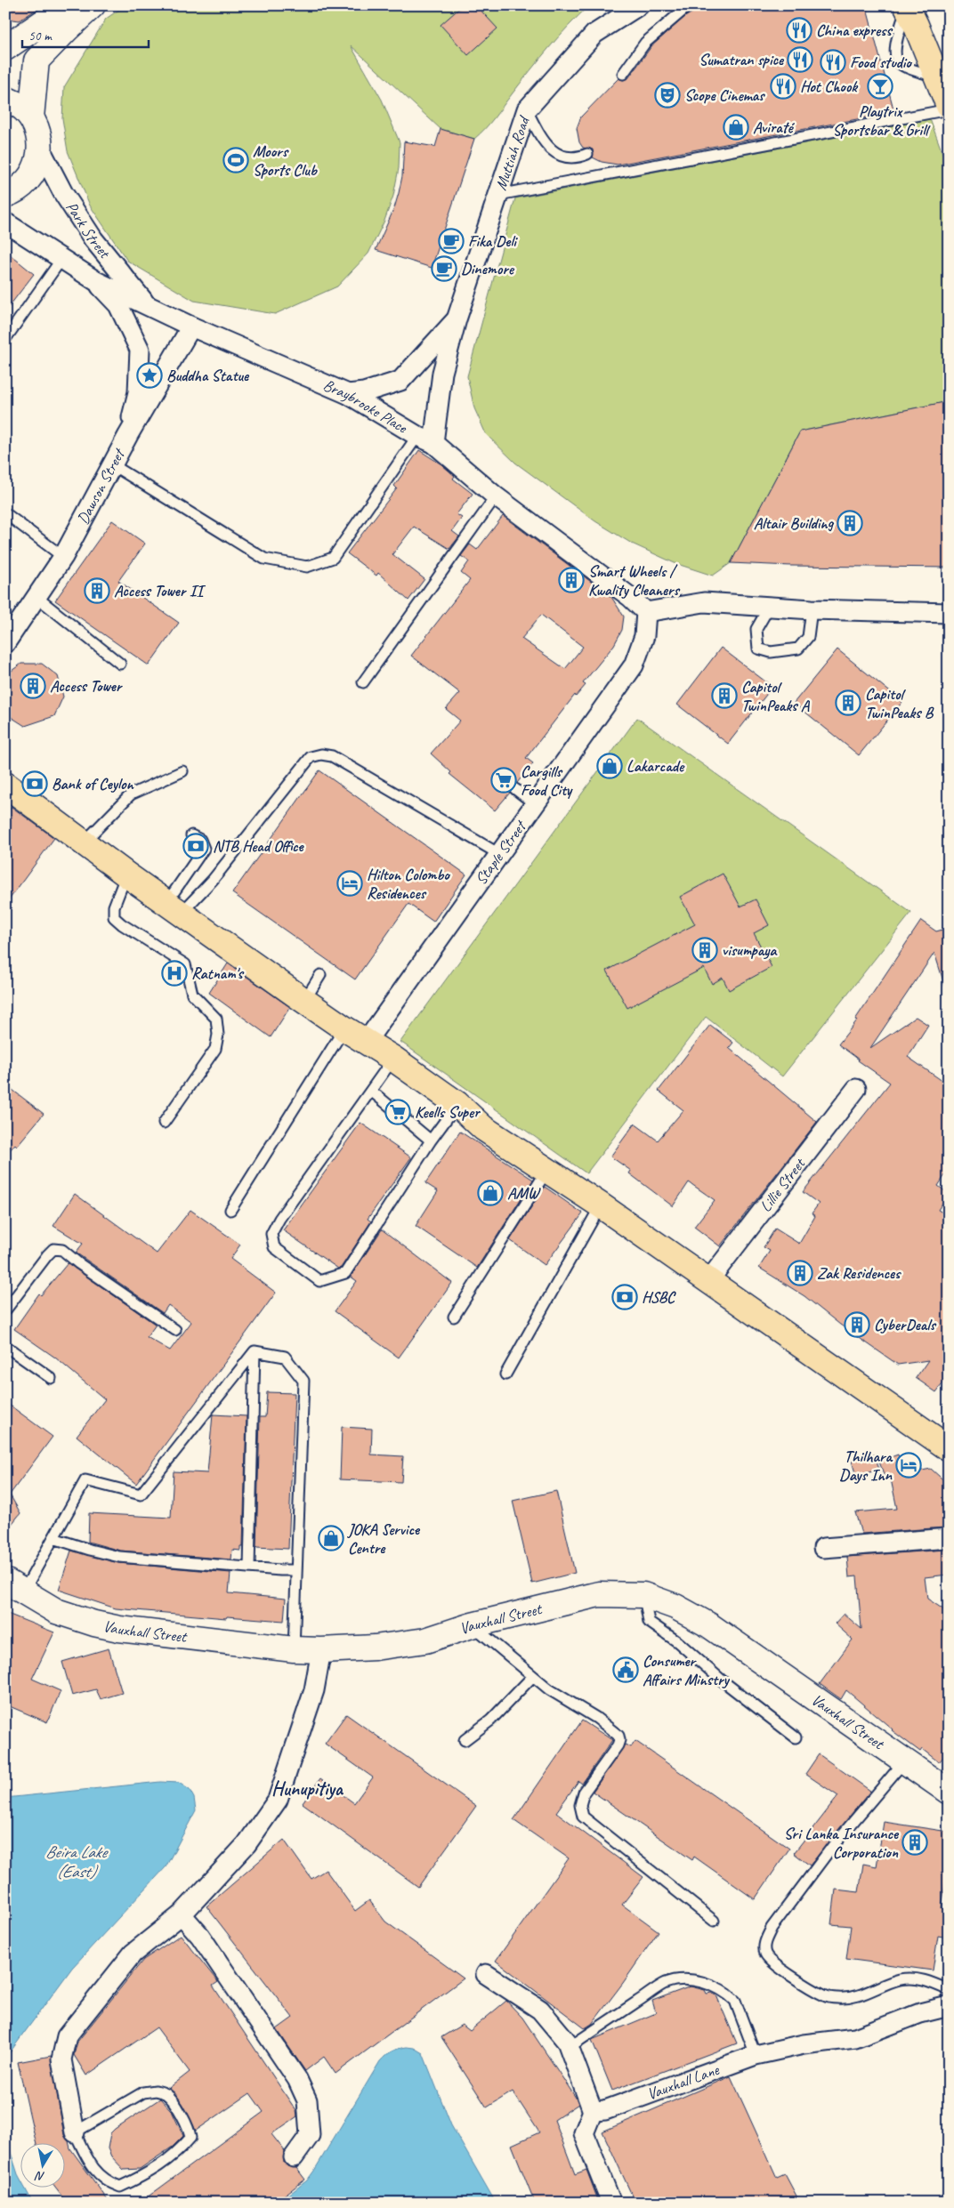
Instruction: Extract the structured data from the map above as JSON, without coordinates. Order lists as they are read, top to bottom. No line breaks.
{"streets":{"street":["Muttiah Road","Park Street","Braybrooke Place","Dawson Street","Staple Street","Lillie Street","Vauxhall Street","Vauxhall Lane"]},"crossings":[["Muttiah Road","Braybrooke Place"],["Park Street","Braybrooke Place"],["Braybrooke Place","Dawson Street"],["Braybrooke Place","Staple Street"]],"districts":["Hunupitiya"],"water":["Beira Lake (East)"],"places":{"restaurant":["China express","Sumatran spice","Food studio","Hot Chook"],"bar":["Playtrix Sportsbar & Grill"],"theatre":["Scope Cinemas"],"shop":["Aviraté","Lakarcade","AMW","JOKA Service Centre"],"sports":["Moors Sports Club"],"cafe":["Fika Deli","Dinemore"],"place":["Buddha Statue"],"building":["Altair Building","Smart Wheels / Kwality Cleaners","Access Tower II","Access Tower","Capitol TwinPeaks A","Capitol TwinPeaks B","visumpaya","Zak Residences","CyberDeals","Sri Lanka Insurance Corporation"],"supermarket":["Cargills Food City","Keells Super"],"bank":["Bank of Ceylon","NTB Head Office","HSBC"],"hotel":["Hilton Colombo Residences","Thilhara Days Inn"],"hospital":["Ratnam's"],"public building":["Consumer Affairs Minstry"]},"scale_bar":"50 m","north":"bottom"}
